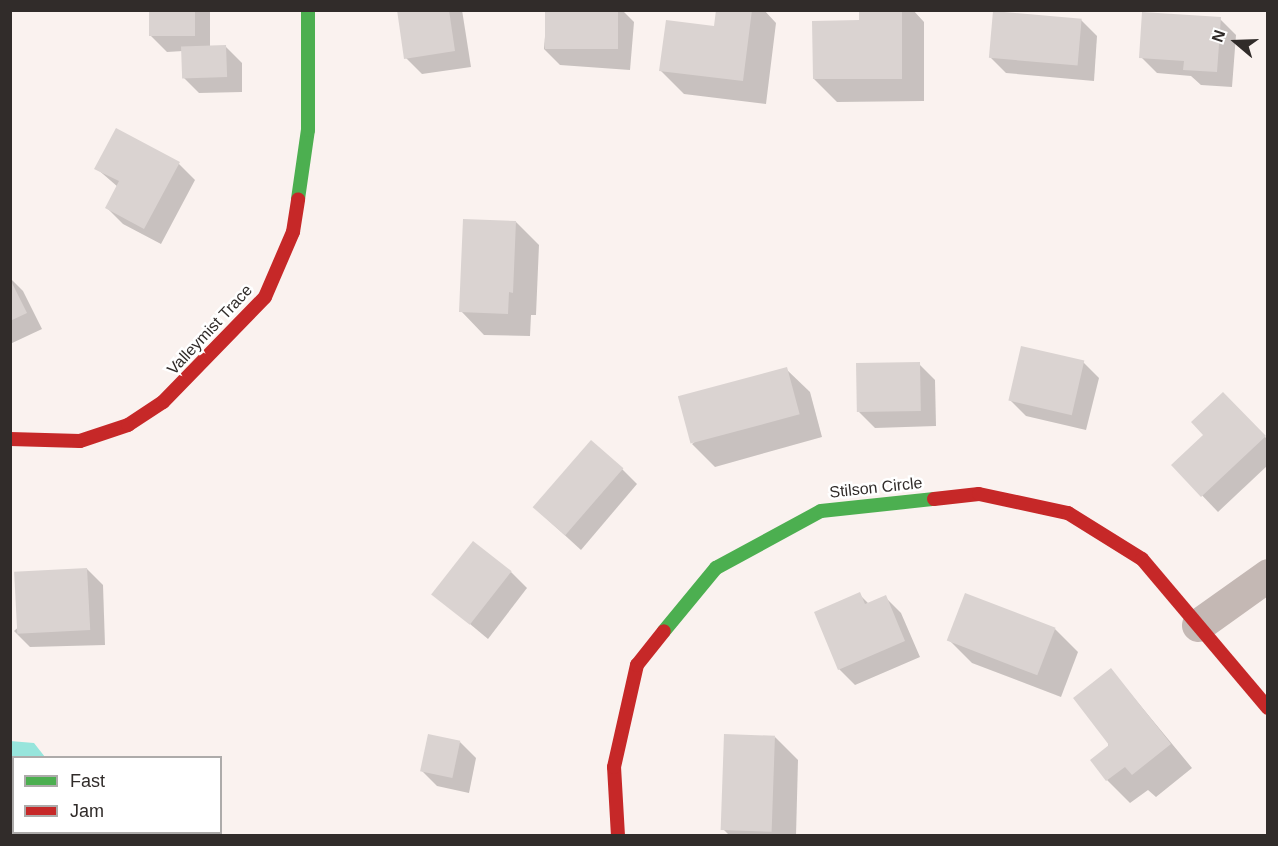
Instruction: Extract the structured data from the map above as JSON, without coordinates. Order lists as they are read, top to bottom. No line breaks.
{"streets":{"street":["Valleymist Trace","Stilson Circle"]},"legend":["Fast","Jam"],"north":"left"}
